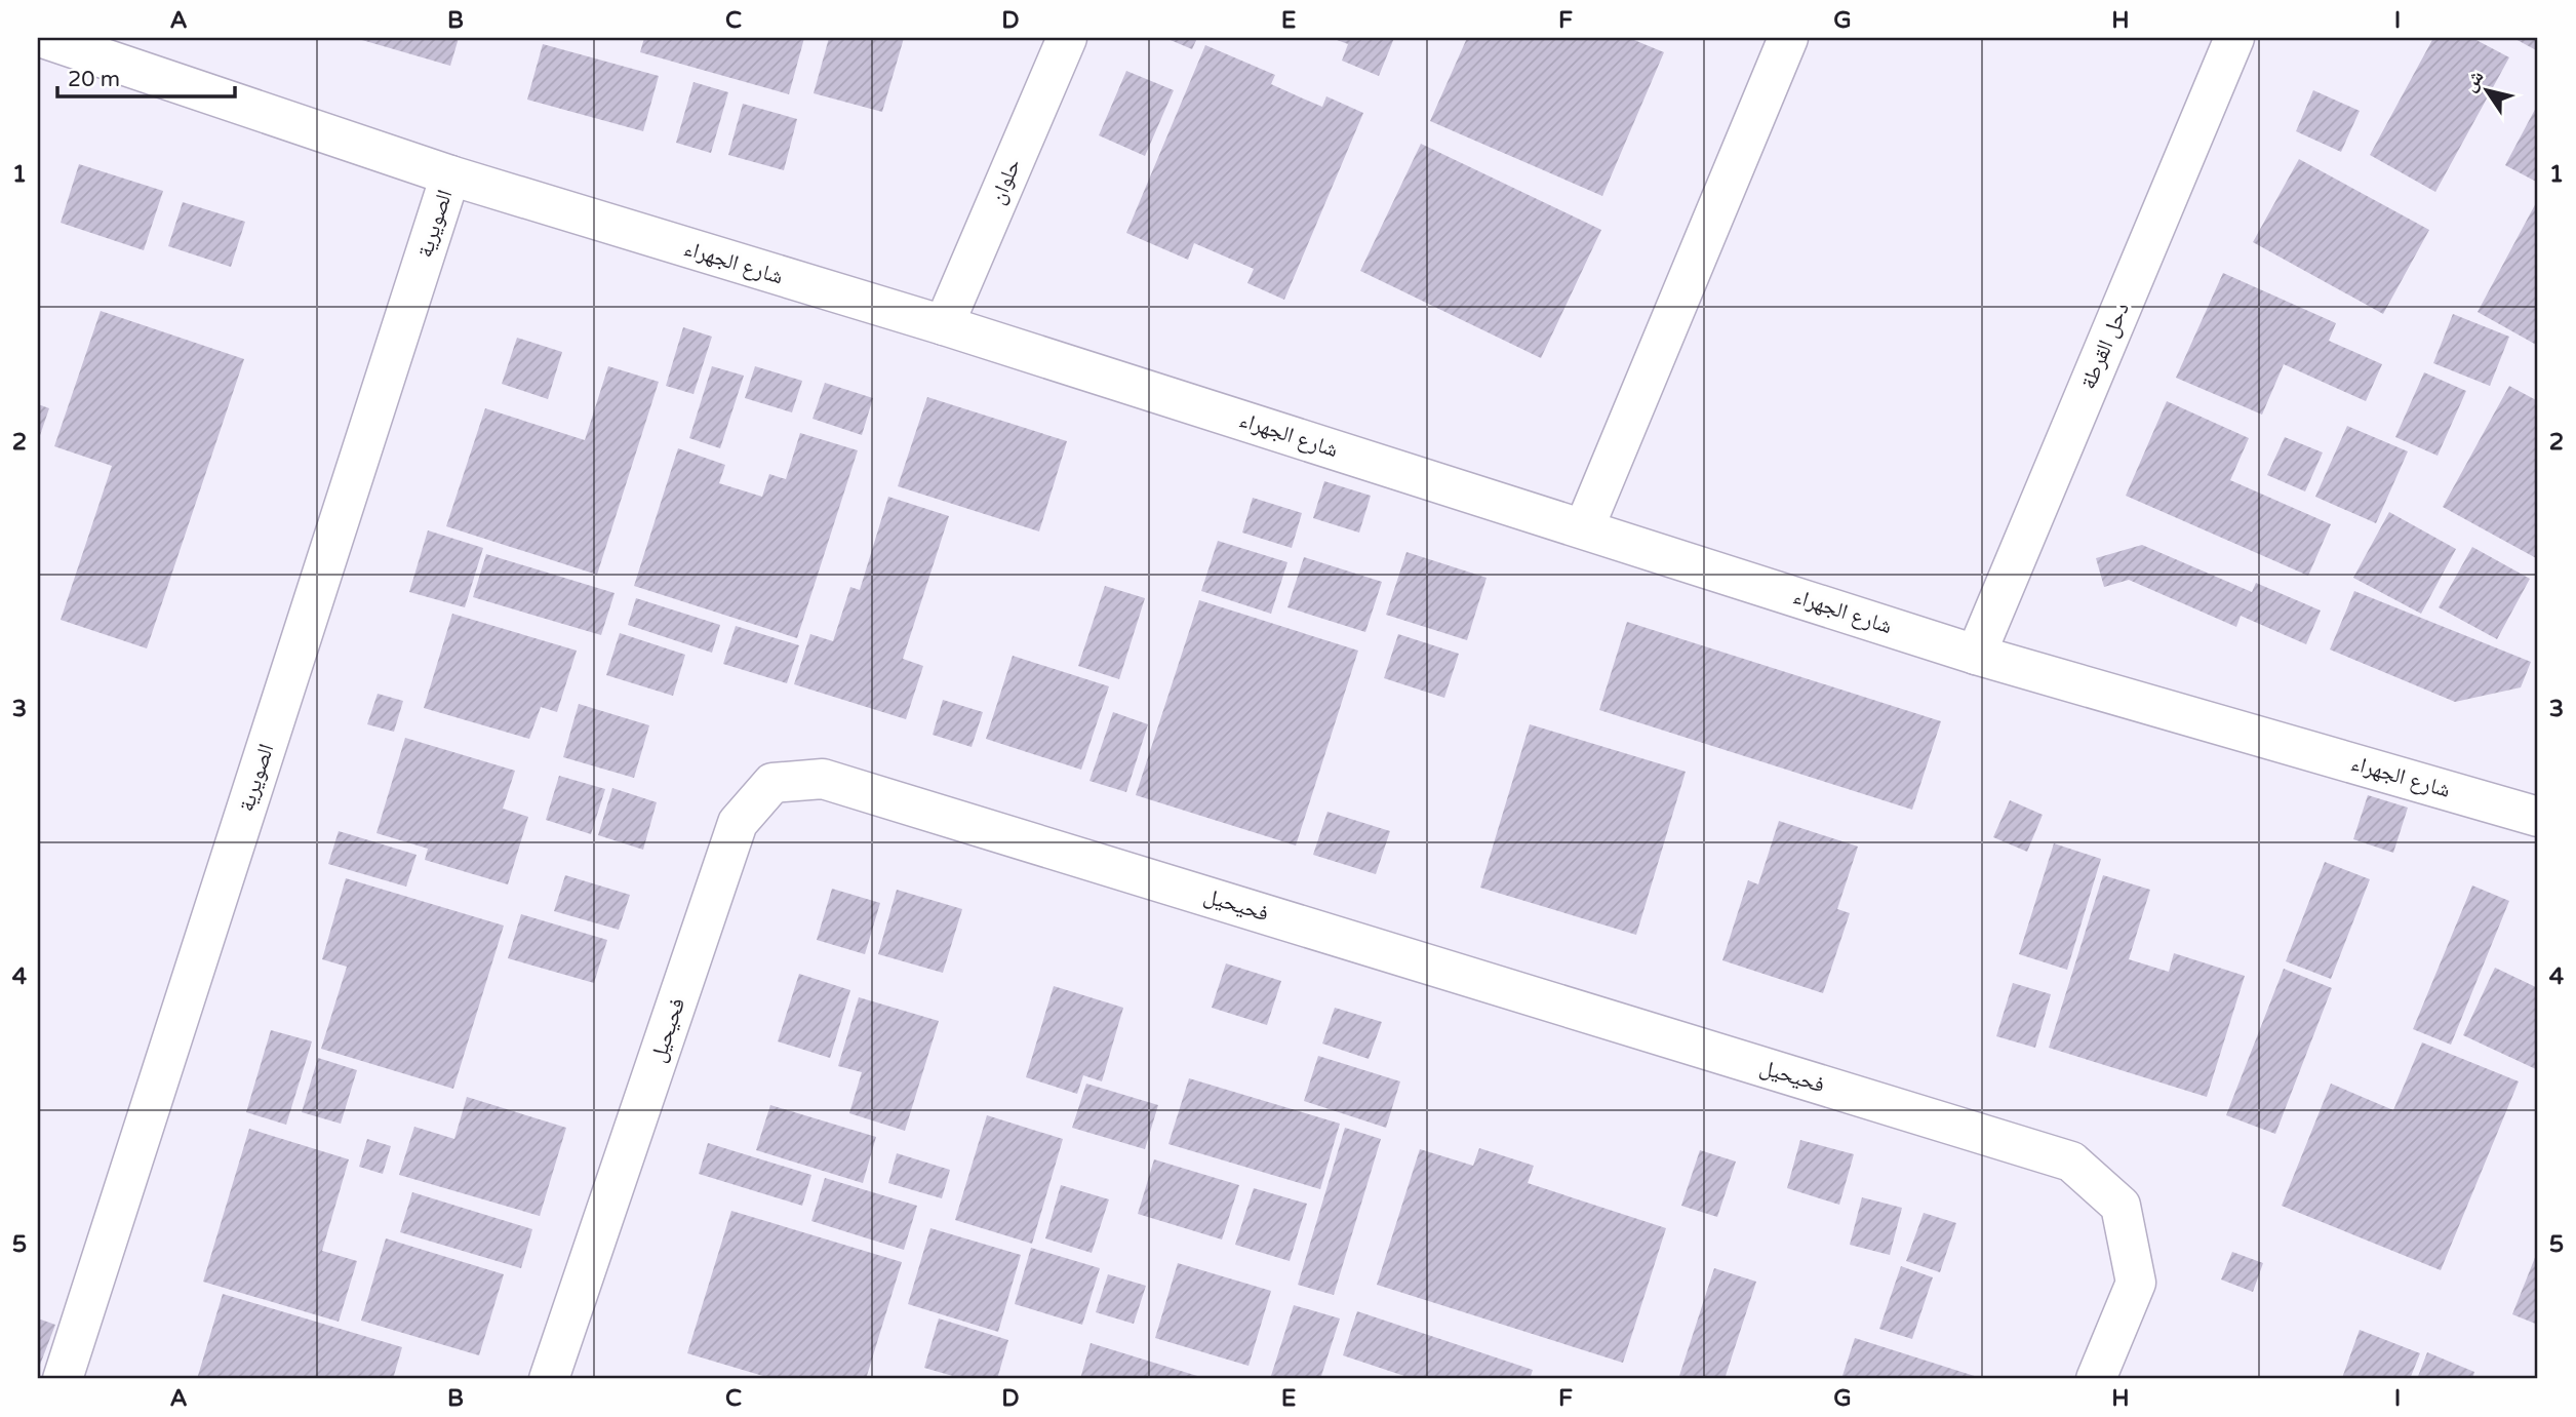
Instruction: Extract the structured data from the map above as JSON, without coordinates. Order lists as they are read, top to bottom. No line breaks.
{"streets":{"street":["حلوان","الصويرية","شارع الجهراء","دحل القرطة","فحيحيل"]},"crossings":[["حلوان","شارع الجهراء"],["الصويرية","شارع الجهراء"],["شارع الجهراء","دحل القرطة"]],"scale_bar":"20 m","north":"top left","grid":{"columns":["A","B","C","D","E","F","G","H","I"],"rows":["1","2","3","4","5"]}}
